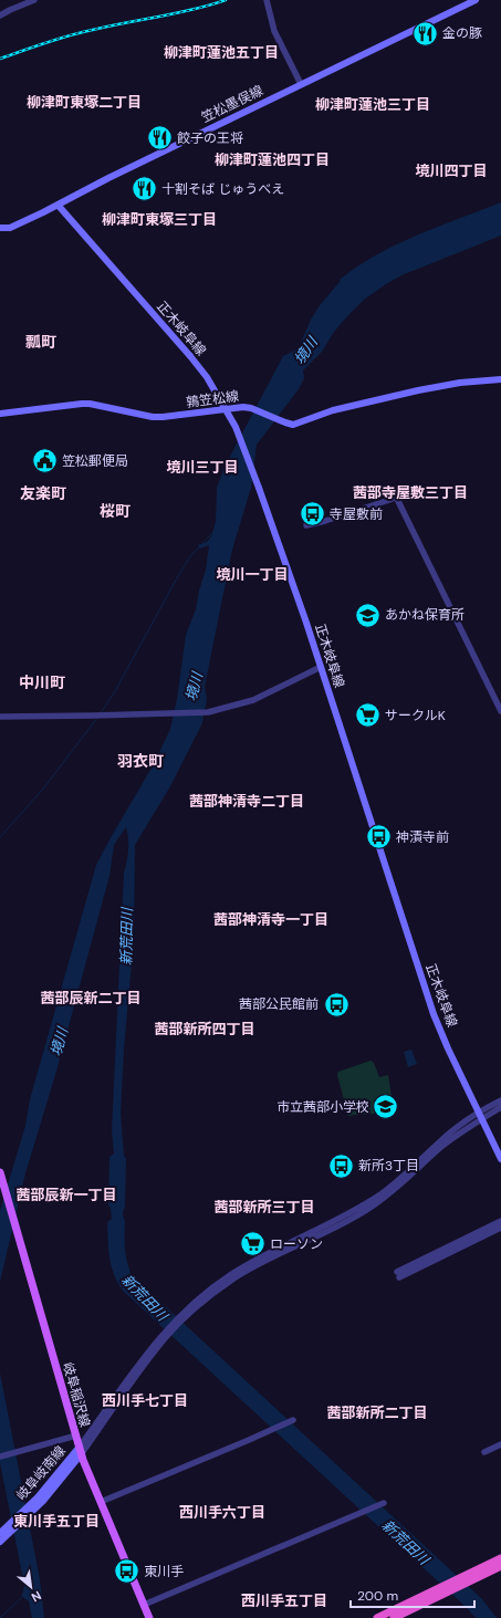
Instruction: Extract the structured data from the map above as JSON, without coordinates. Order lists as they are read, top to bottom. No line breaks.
{"streets":{"main road":["笠松墨俣線","正木岐阜線","鶉笠松線","岐阜稲沢線","岐阜岐南線"]},"crossings":[["笠松墨俣線","正木岐阜線"],["岐阜稲沢線","岐阜岐南線"]],"districts":["柳津町蓮池五丁目","柳津町東塚二丁目","柳津町蓮池三丁目","柳津町蓮池四丁目","境川四丁目","柳津町東塚三丁目","瓢町","境川三丁目","茜部寺屋敷三丁目","友楽町","桜町","境川一丁目","中川町","羽衣町","茜部神清寺二丁目","茜部神清寺一丁目","茜部辰新二丁目","茜部新所四丁目","茜部辰新一丁目","茜部新所三丁目","西川手七丁目","茜部新所二丁目","西川手六丁目","東川手五丁目","西川手五丁目"],"water":["境川","新荒田川"],"places":{"restaurant":["金の豚","餃子の王将","十割そば じゅうべえ"],"public building":["笠松郵便局"],"bus stop":["寺屋敷前","神漬寺前","茜部公民館前","新所3丁目","東川手"],"school or university":["あかね保育所","市立茜部小学校"],"supermarket":["サークルK","ローソン"]},"scale_bar":"200 m","north":"bottom right"}
